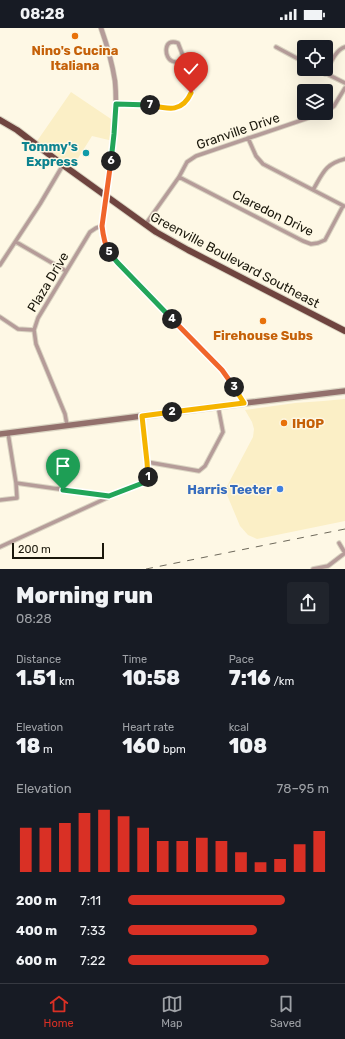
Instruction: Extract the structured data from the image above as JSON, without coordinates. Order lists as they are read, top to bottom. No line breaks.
{"streets":{"highway":["Greenville Boulevard Southeast"],"street":["Granville Drive","Claredon Drive","Plaza Drive"]},"crossings":[["Granville Drive","Claredon Drive"],["Granville Drive","Greenville Boulevard Southeast"]],"places":["Nino's Cucina Italiana","Tommy's Express","Firehouse Subs","IHOP","Harris Teeter"],"scale_bar":"200 m","page":{"status":"08:28","pins":["7","6","5","4","3","2","1"],"scale":"200 m","heading":["Morning run","08:28"],"stats":[["Distance","1.51 km"],["Time","10:58"],["Pace","7:16 /km"],["Elevation","18 m"],["Heart rate","160 bpm"],["kcal","108"]],"chart":["Elevation","78–95 m"],"list":[{"name":"200 m","note":"7:11"},{"name":"400 m","note":"7:33"},{"name":"600 m","note":"7:22"}],"tabs":["Home","Map","Saved"]}}
